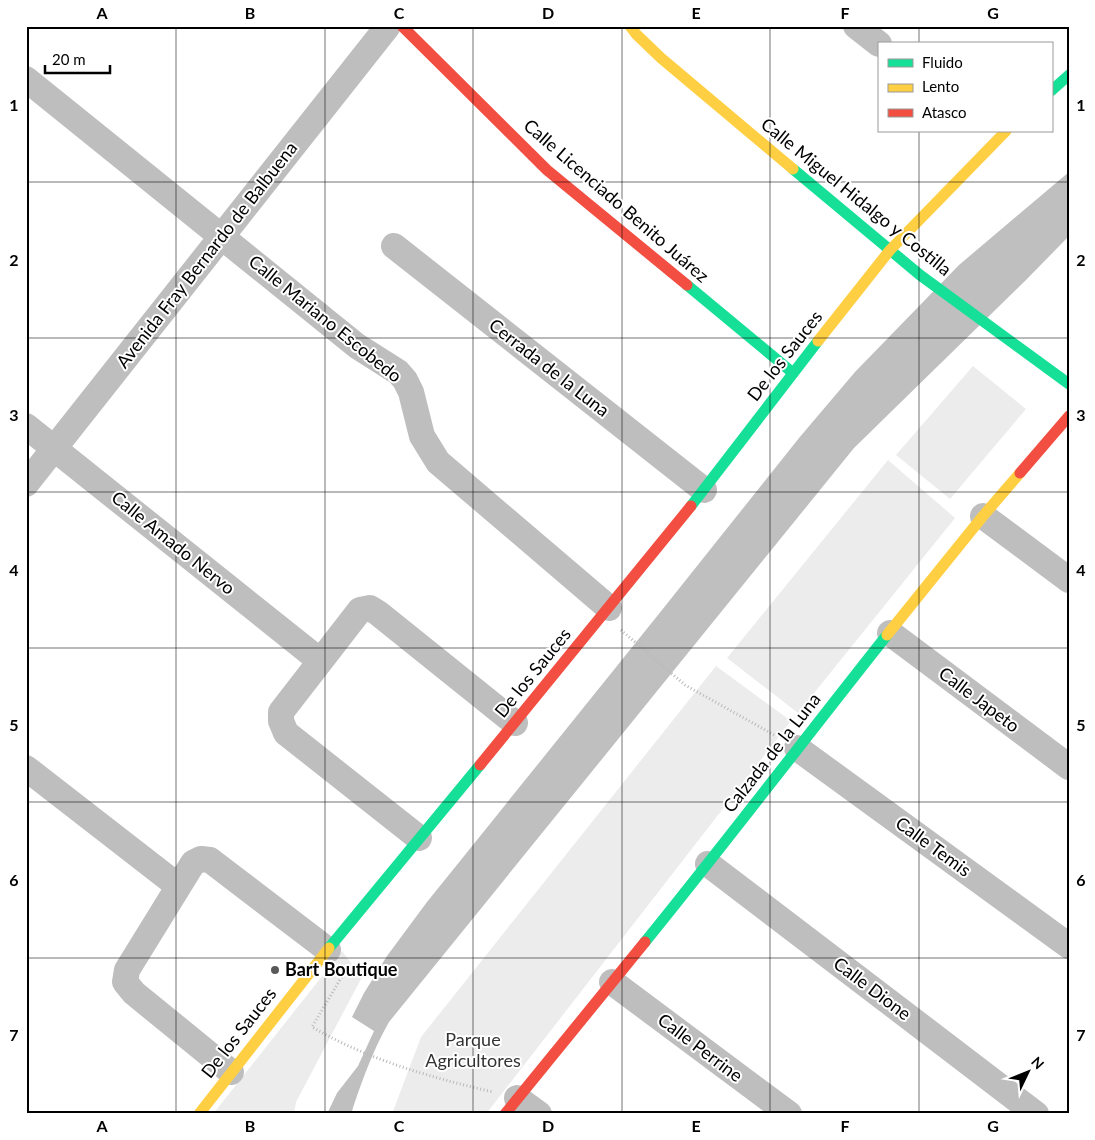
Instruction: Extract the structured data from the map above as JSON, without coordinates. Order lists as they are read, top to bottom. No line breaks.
{"streets":{"main road":["Calle Miguel Hidalgo y Costilla","Calle Licenciado Benito Juárez","De los Sauces","Calzada de la Luna"],"street":["Avenida Fray Bernardo de Balbuena","Calle Mariano Escobedo","Cerrada de la Luna","Calle Amado Nervo","Calle Japeto","Calle Temis","Calle Dione","Calle Perrine"]},"crossings":[["Calle Miguel Hidalgo y Costilla","De los Sauces"],["Calle Licenciado Benito Juárez","De los Sauces"],["Avenida Fray Bernardo de Balbuena","Calle Mariano Escobedo"],["Avenida Fray Bernardo de Balbuena","Calle Amado Nervo"],["Calle Mariano Escobedo","De los Sauces"],["De los Sauces","Cerrada de la Luna"],["Calle Japeto","Calzada de la Luna"],["Calzada de la Luna","Calle Temis"],["Calzada de la Luna","Calle Dione"],["Calzada de la Luna","Calle Perrine"]],"parks":["Parque Agricultores"],"places":["Bart Boutique"],"legend":["Fluido","Lento","Atasco"],"scale_bar":"20 m","north":"top right","grid":{"columns":["A","B","C","D","E","F","G"],"rows":["1","2","3","4","5","6","7"]}}
